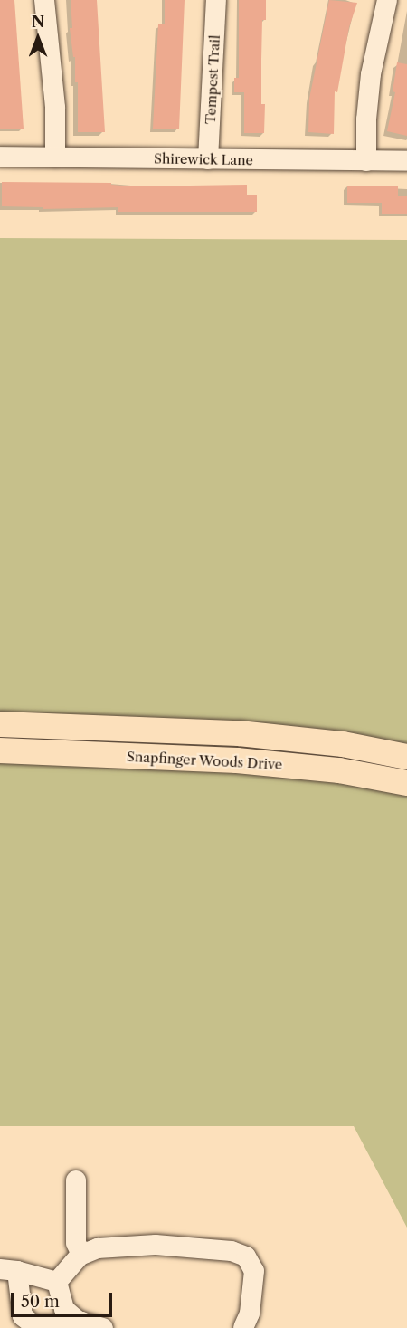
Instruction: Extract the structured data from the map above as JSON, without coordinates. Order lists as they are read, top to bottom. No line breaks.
{"streets":{"main road":["Snapfinger Woods Drive"],"street":["Tempest Trail","Shirewick Lane"]},"crossings":[["Tempest Trail","Shirewick Lane"]],"scale_bar":"50 m","north":"top"}
